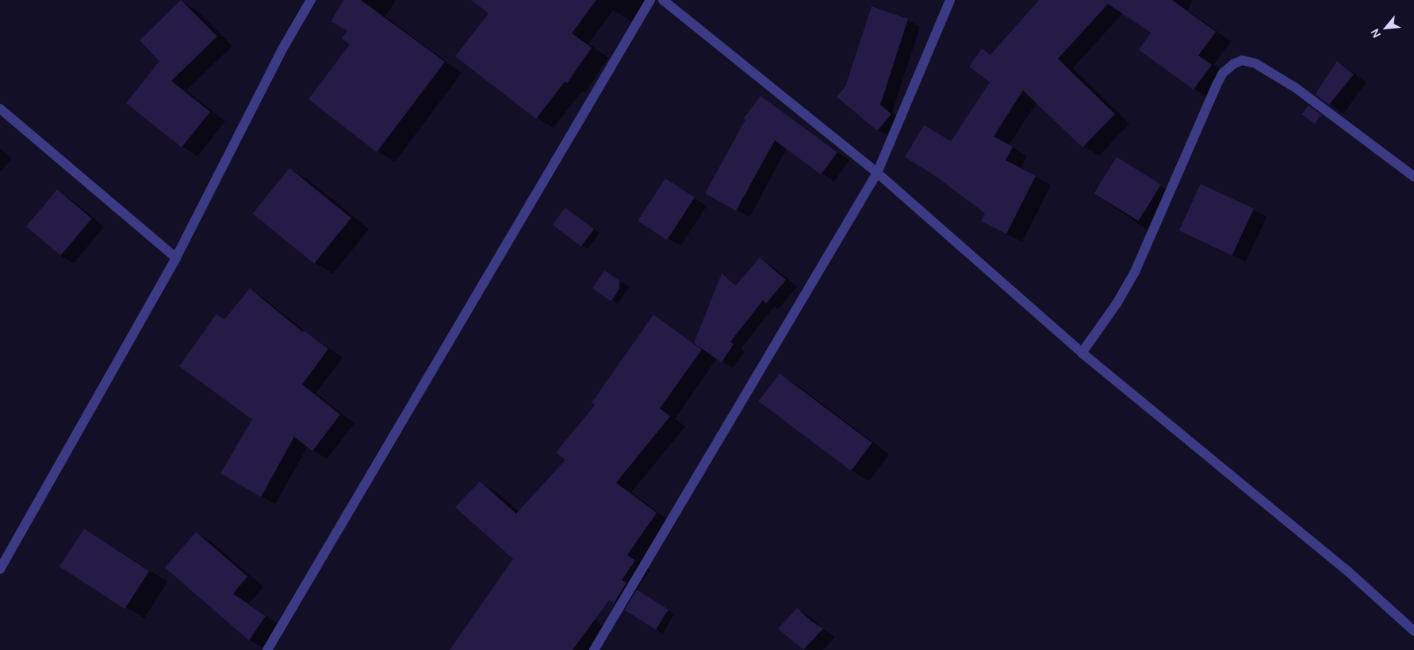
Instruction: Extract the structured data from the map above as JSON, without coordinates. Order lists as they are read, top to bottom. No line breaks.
{"north":"bottom left"}
